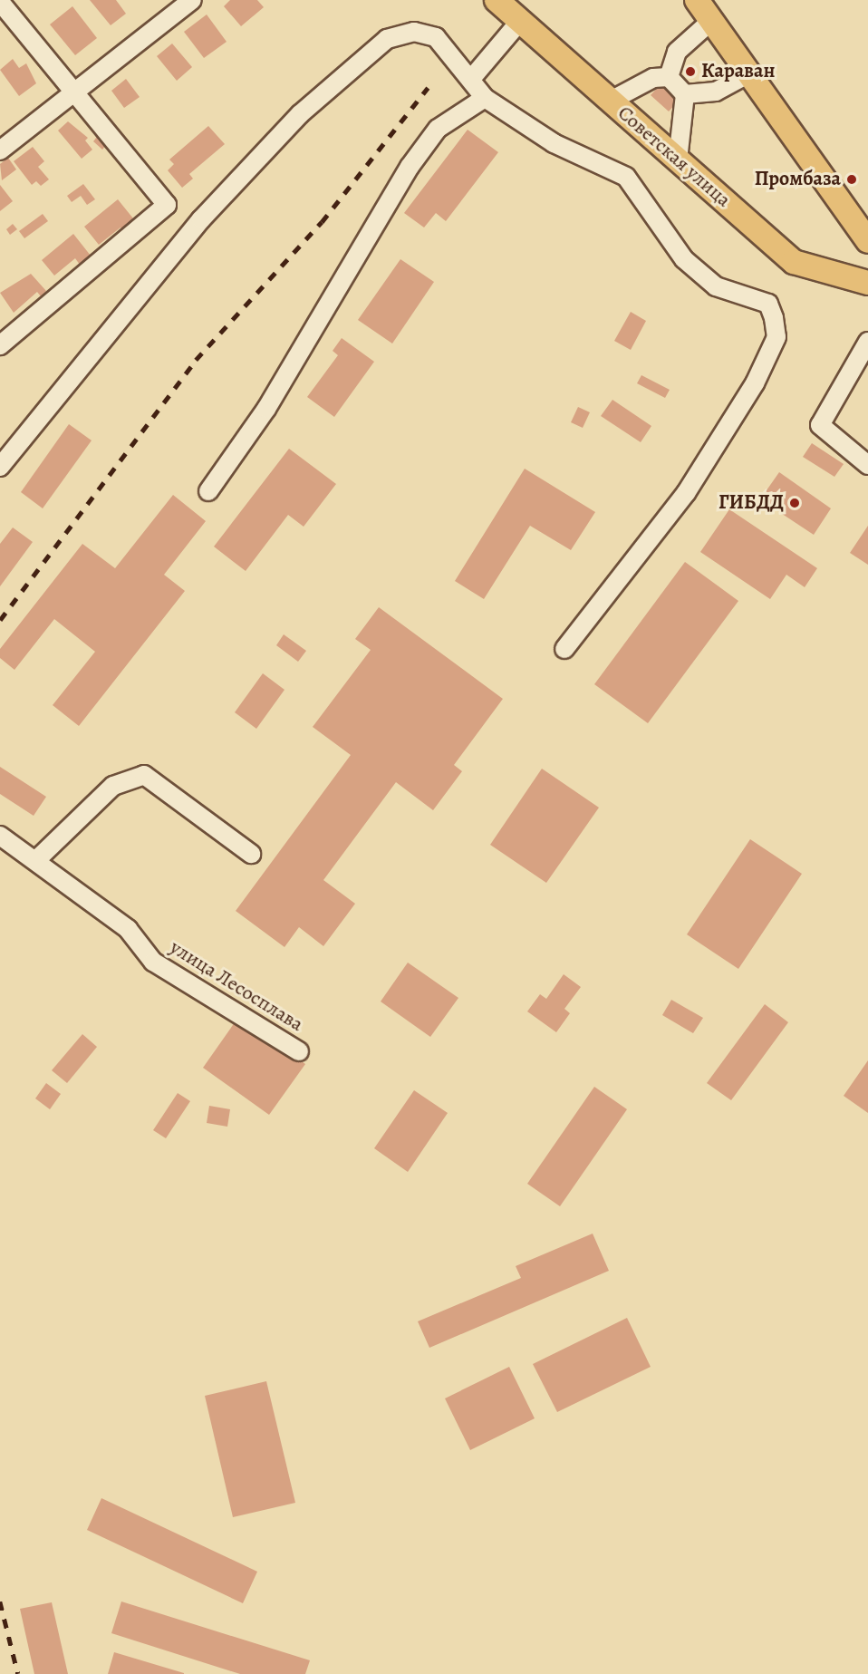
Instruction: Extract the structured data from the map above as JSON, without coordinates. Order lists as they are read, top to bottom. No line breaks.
{"streets":{"main road":["Советская улица"],"street":["улица Лесосплава"]},"places":["Караван","Промбаза","ГИБДД"]}
